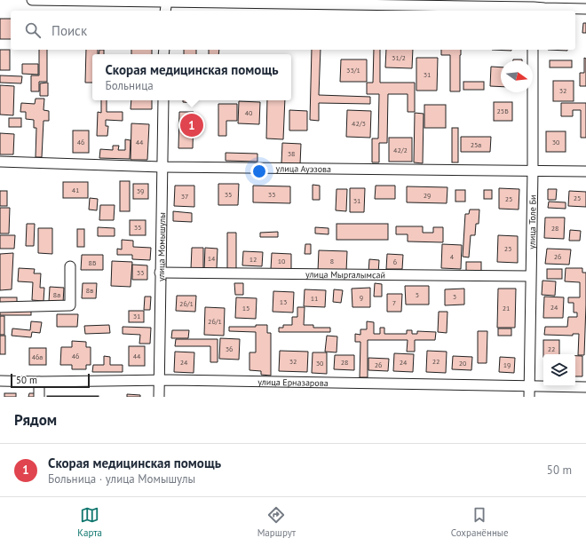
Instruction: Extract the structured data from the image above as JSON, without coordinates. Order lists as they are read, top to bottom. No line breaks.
{"streets":{"street":["улица Ауэзова","улица Толе Би","улица Момышулы","улица Мыргалымсай","улица Ерназарова"]},"crossings":[["улица Ауэзова","улица Толе Би"],["улица Ауэзова","улица Момышулы"],["улица Толе Би","улица Мыргалымсай"],["улица Толе Би","улица Ерназарова"],["улица Момышулы","улица Мыргалымсай"],["улица Момышулы","улица Ерназарова"]],"house_numbers":["31/2","33/1","31","32","25Б","40","42/3","46","44","30","25а","42/2","38","41","39","35","33","29","37","25","25","31","35","28","23","4","26","14","12","10","8","6","8Б","33","8в","8а","5","3","9","11","13","7","26/1","24","15","21","31","26/1","36","22","46","44","46а","32","22","24","28","24","30","20","26","19"],"scale_bar":"50 m","north":"right","page":{"search":"Поиск","popup":["Скорая медицинская помощь","Больница"],"pins":"1","scale":"50 m","heading":"Рядом","list":[{"mark":"1","name":"Скорая медицинская помощь","note":"Больница · улица Момышулы","value":"50 m"}],"nav":["Карта","Маршрут","Сохранённые"]}}
